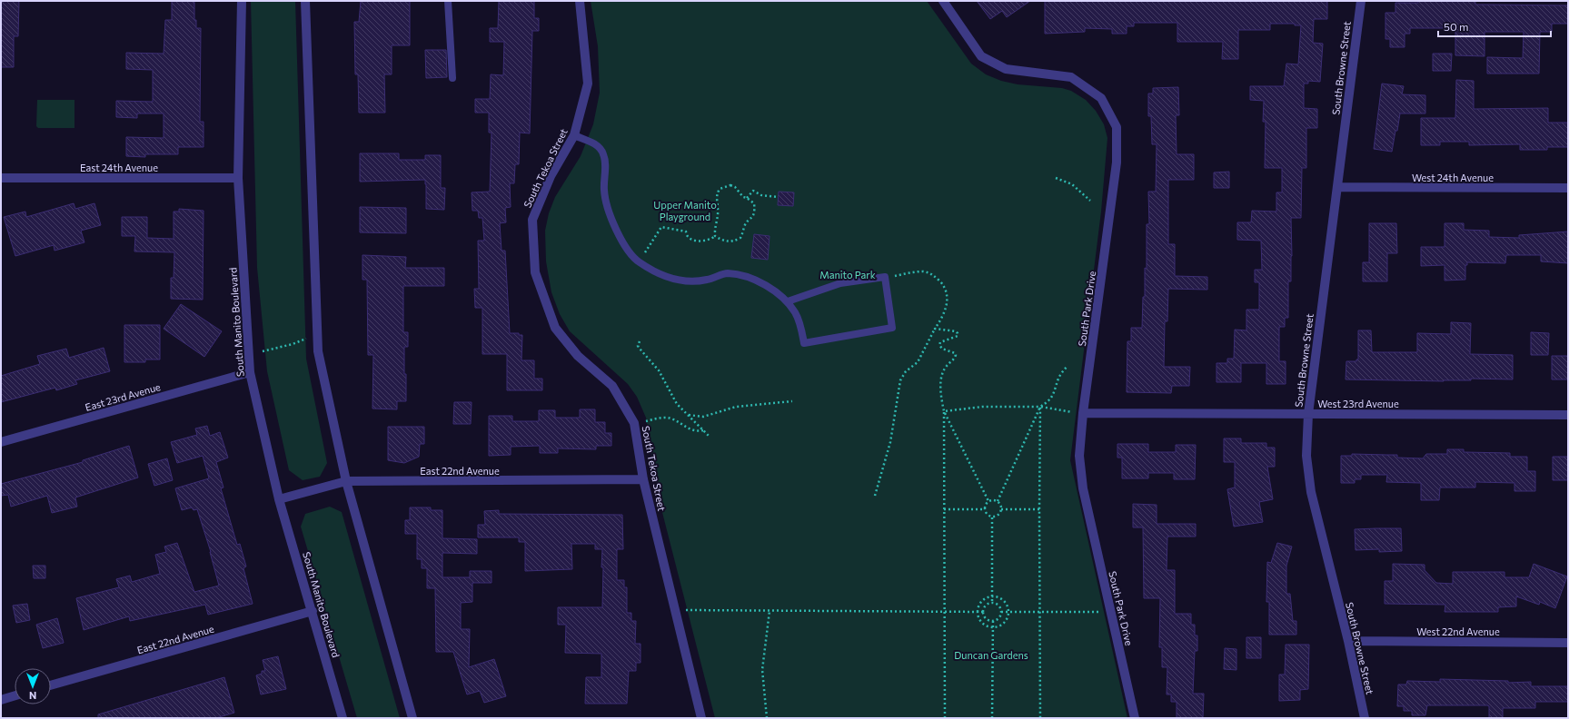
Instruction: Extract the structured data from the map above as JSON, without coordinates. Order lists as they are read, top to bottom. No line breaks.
{"streets":{"street":["South Browne Street","East 24th Avenue","South Tekoa Street","West 24th Avenue","South Park Drive","South Manito Boulevard","East 23rd Avenue","West 23rd Avenue","East 22nd Avenue","West 22nd Avenue"]},"crossings":[["South Browne Street","West 24th Avenue"],["South Browne Street","West 23rd Avenue"],["South Browne Street","West 22nd Avenue"],["East 24th Avenue","South Manito Boulevard"],["South Tekoa Street","East 22nd Avenue"],["South Park Drive","West 23rd Avenue"],["South Manito Boulevard","East 23rd Avenue"],["South Manito Boulevard","East 22nd Avenue"]],"parks":["Upper Manito Playground","Manito Park","Duncan Gardens"],"scale_bar":"50 m","north":"bottom"}
